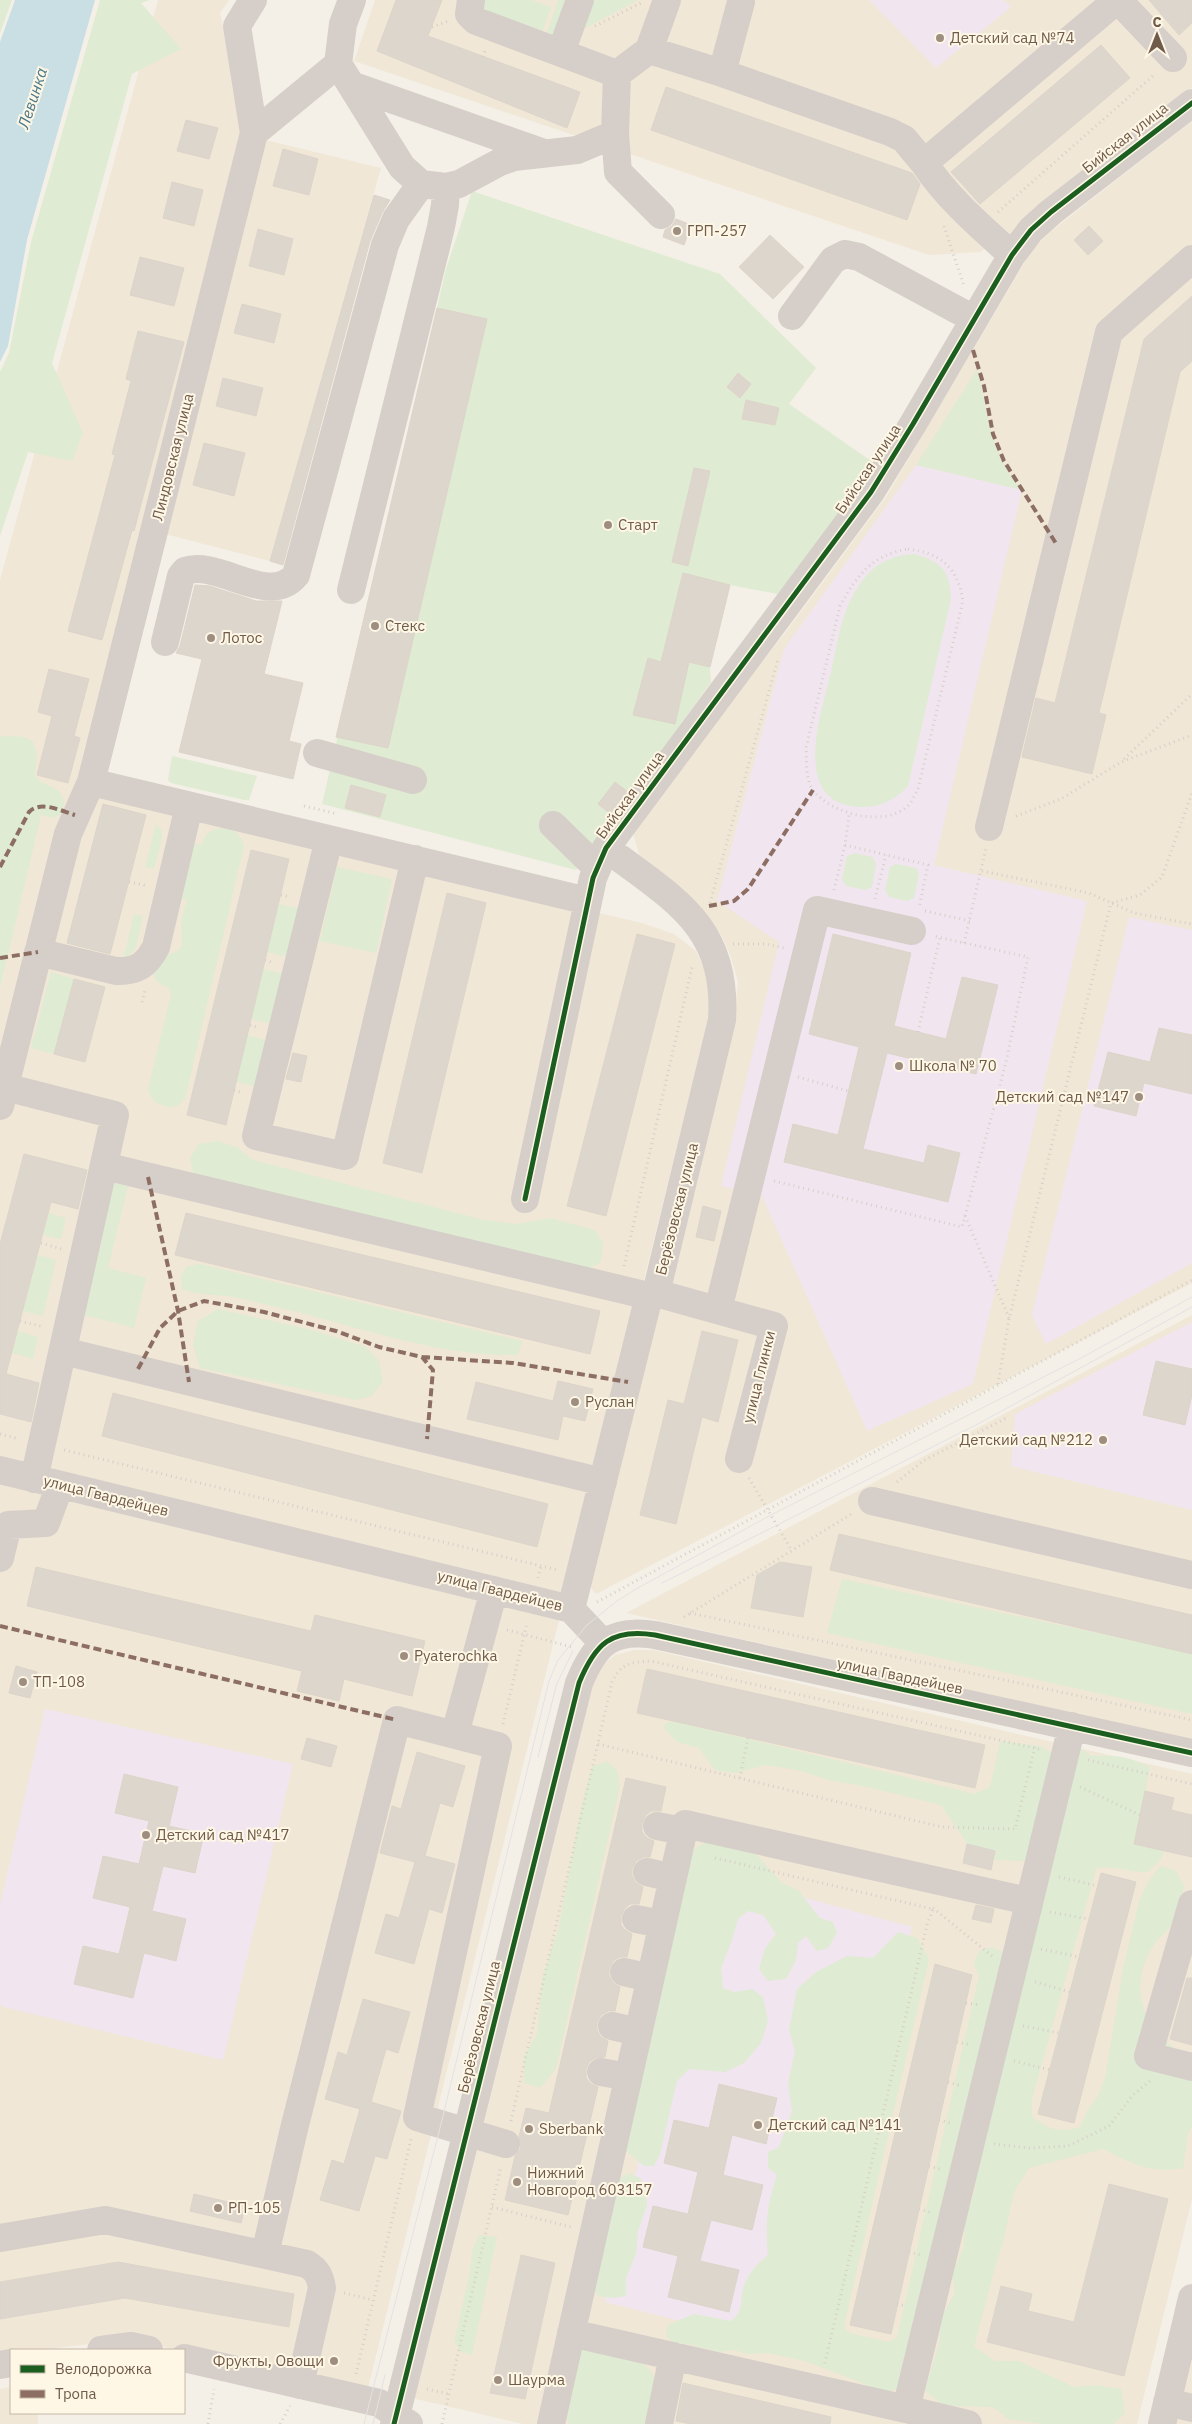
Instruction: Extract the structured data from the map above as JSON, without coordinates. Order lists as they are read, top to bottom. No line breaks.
{"streets":{"street":["Бийская улица","Линдовская улица","Берёзовская улица","улица Глинки","улица Гвардейцев"]},"crossings":[["Бийская улица","Берёзовская улица"],["Берёзовская улица","улица Глинки"],["Берёзовская улица","улица Гвардейцев"]],"water":["Левинка"],"places":["Детский сад №74","ГРП-257","Старт","Стекс","Лотос","Школа № 70","Детский сад №147","Руслан","Детский сад №212","Pyaterochka","ТП-108","Детский сад №417","Детский сад №141","Sberbank","Нижний Новгород 603157","РП-105","Фрукты, Овощи","Шаурма"],"legend":["Велодорожка","Тропа"],"north":"top"}
